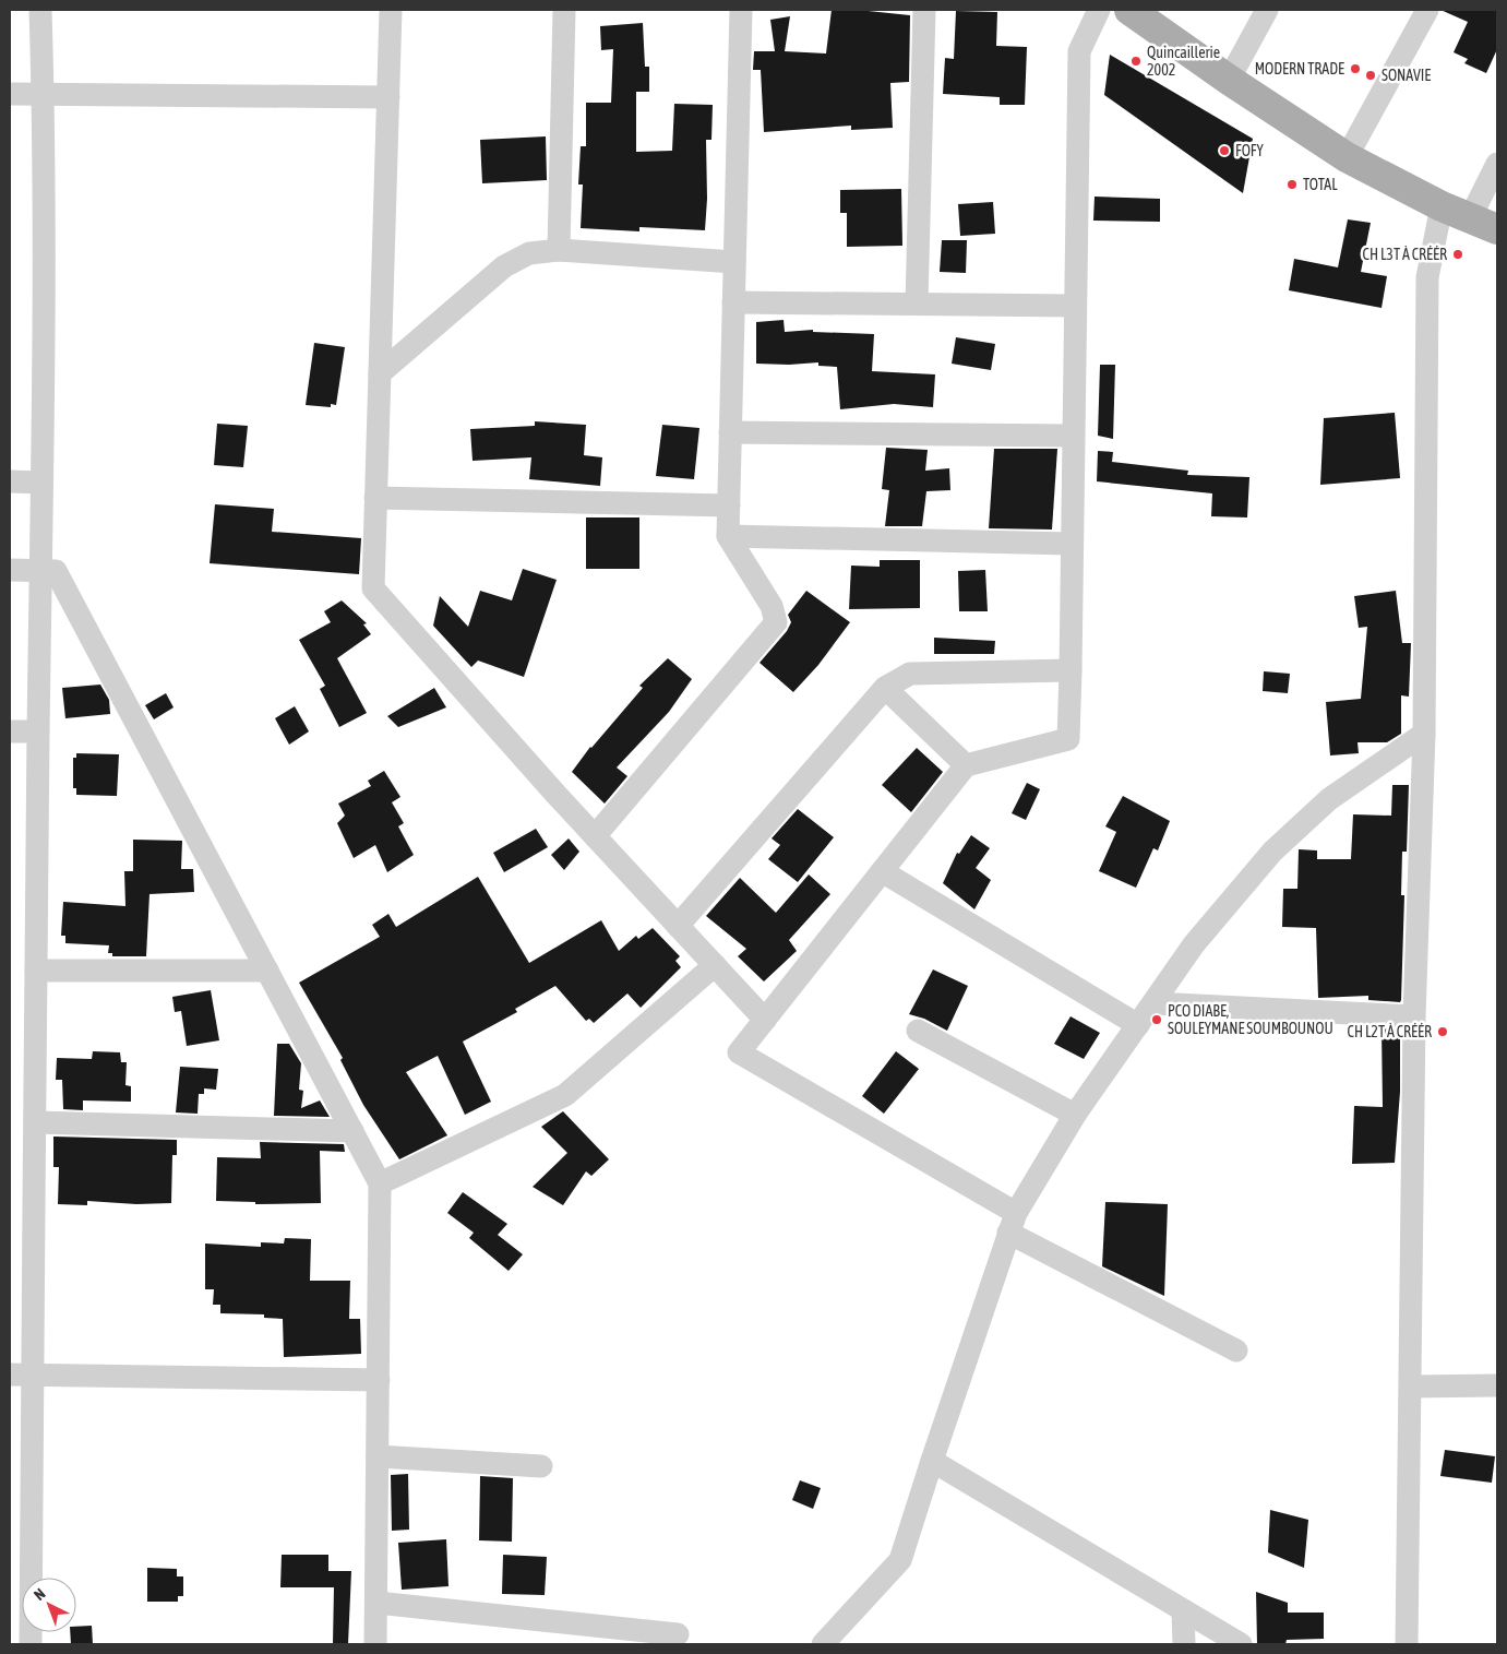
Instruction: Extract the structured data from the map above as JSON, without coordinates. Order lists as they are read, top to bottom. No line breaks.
{"places":["Quincaillerie 2002","MODERN TRADE","SONAVIE","FOFY","TOTAL","CH L3T À CRÉÉR","PCO DIABE, SOULEYMANE SOUMBOUNOU","CH L2T À CRÉÉR"],"north":"top left"}
